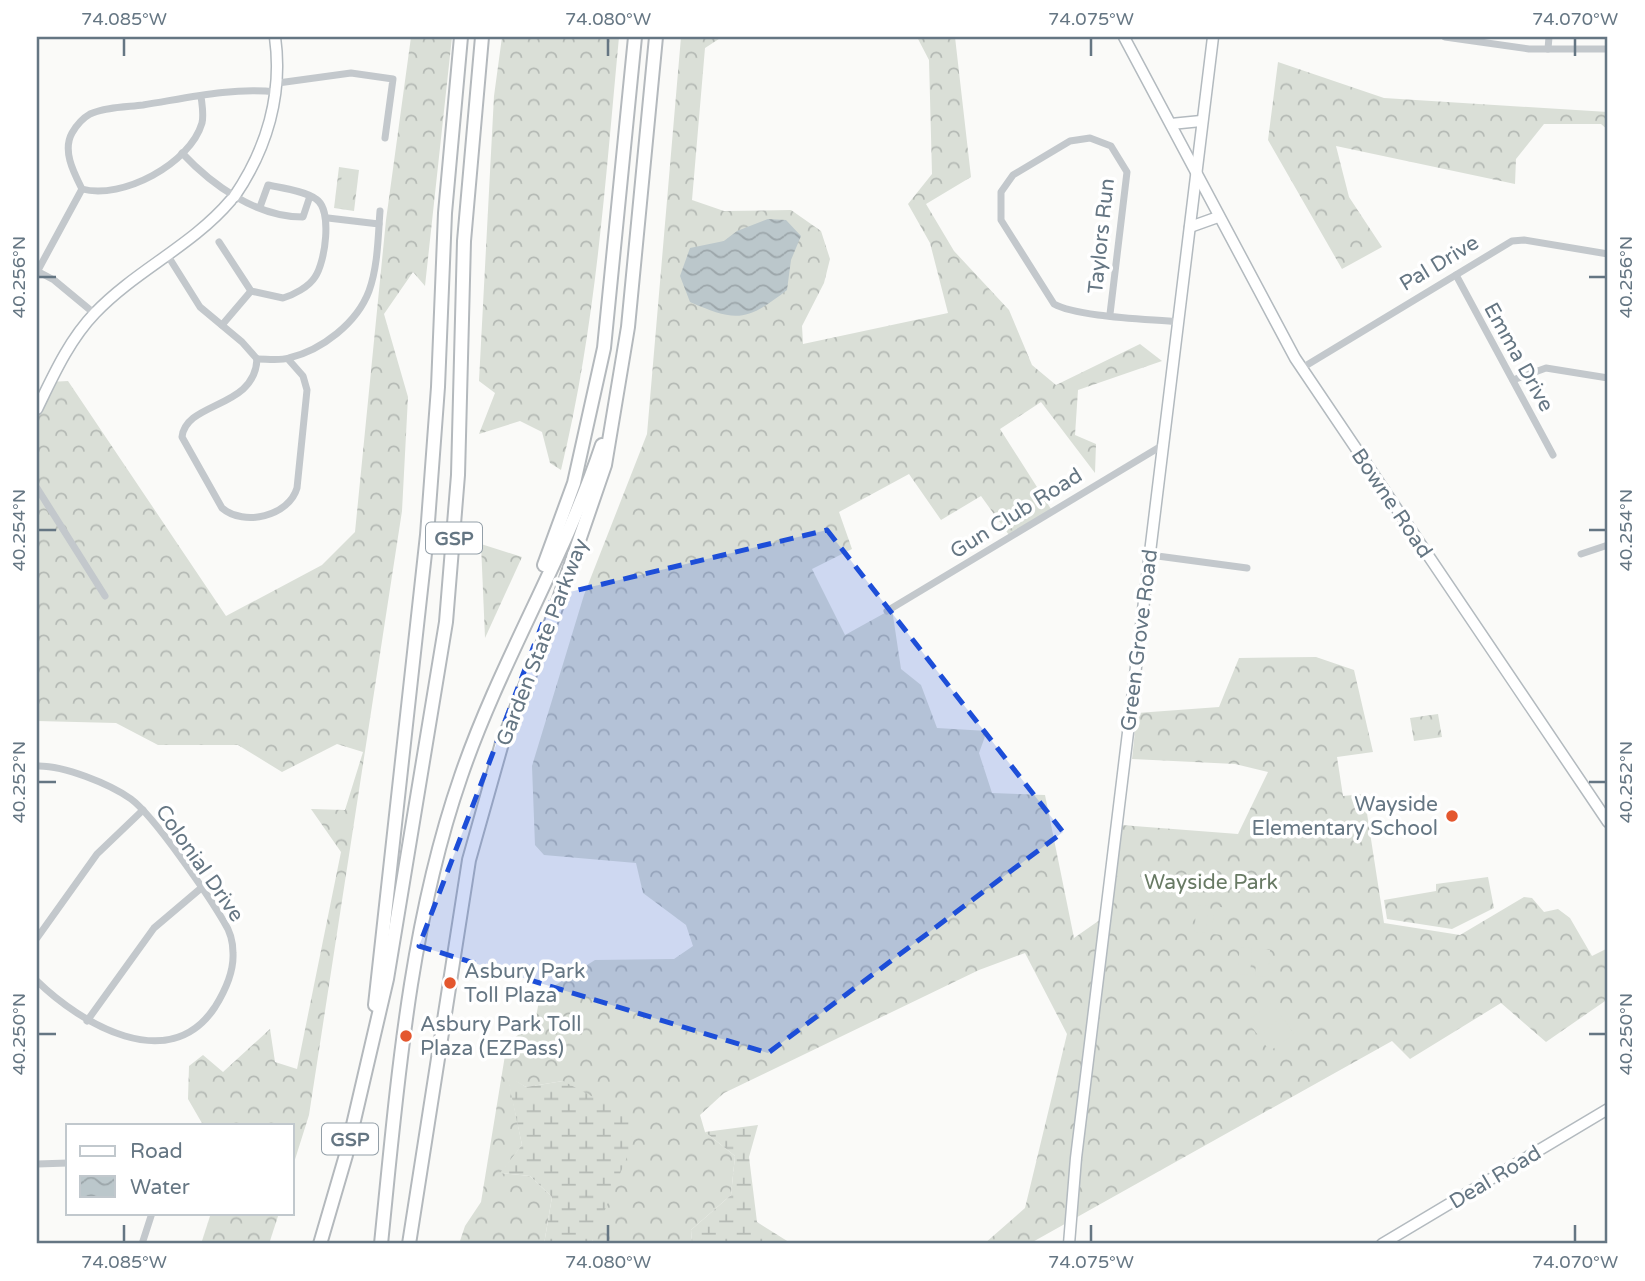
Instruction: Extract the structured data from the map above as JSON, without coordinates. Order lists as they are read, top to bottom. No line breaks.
{"streets":{"highway":["GSP","Garden State Parkway"],"street":["Taylors Run","Pal Drive","Emma Drive","Bowne Road","Gun Club Road","Green Grove Road","Colonial Drive","Deal Road"]},"crossings":[["Taylors Run","Green Grove Road"],["Pal Drive","Emma Drive"],["Pal Drive","Bowne Road"],["Bowne Road","Green Grove Road"],["Gun Club Road","Green Grove Road"]],"parks":["Wayside Park"],"places":["Wayside Elementary School","Asbury Park Toll Plaza","Asbury Park Toll Plaza (EZPass)"],"legend":["Road","Water"],"coordinates":["74.085°W","74.080°W","74.075°W","74.070°W","40.256°N","40.254°N","40.252°N","40.250°N"]}
